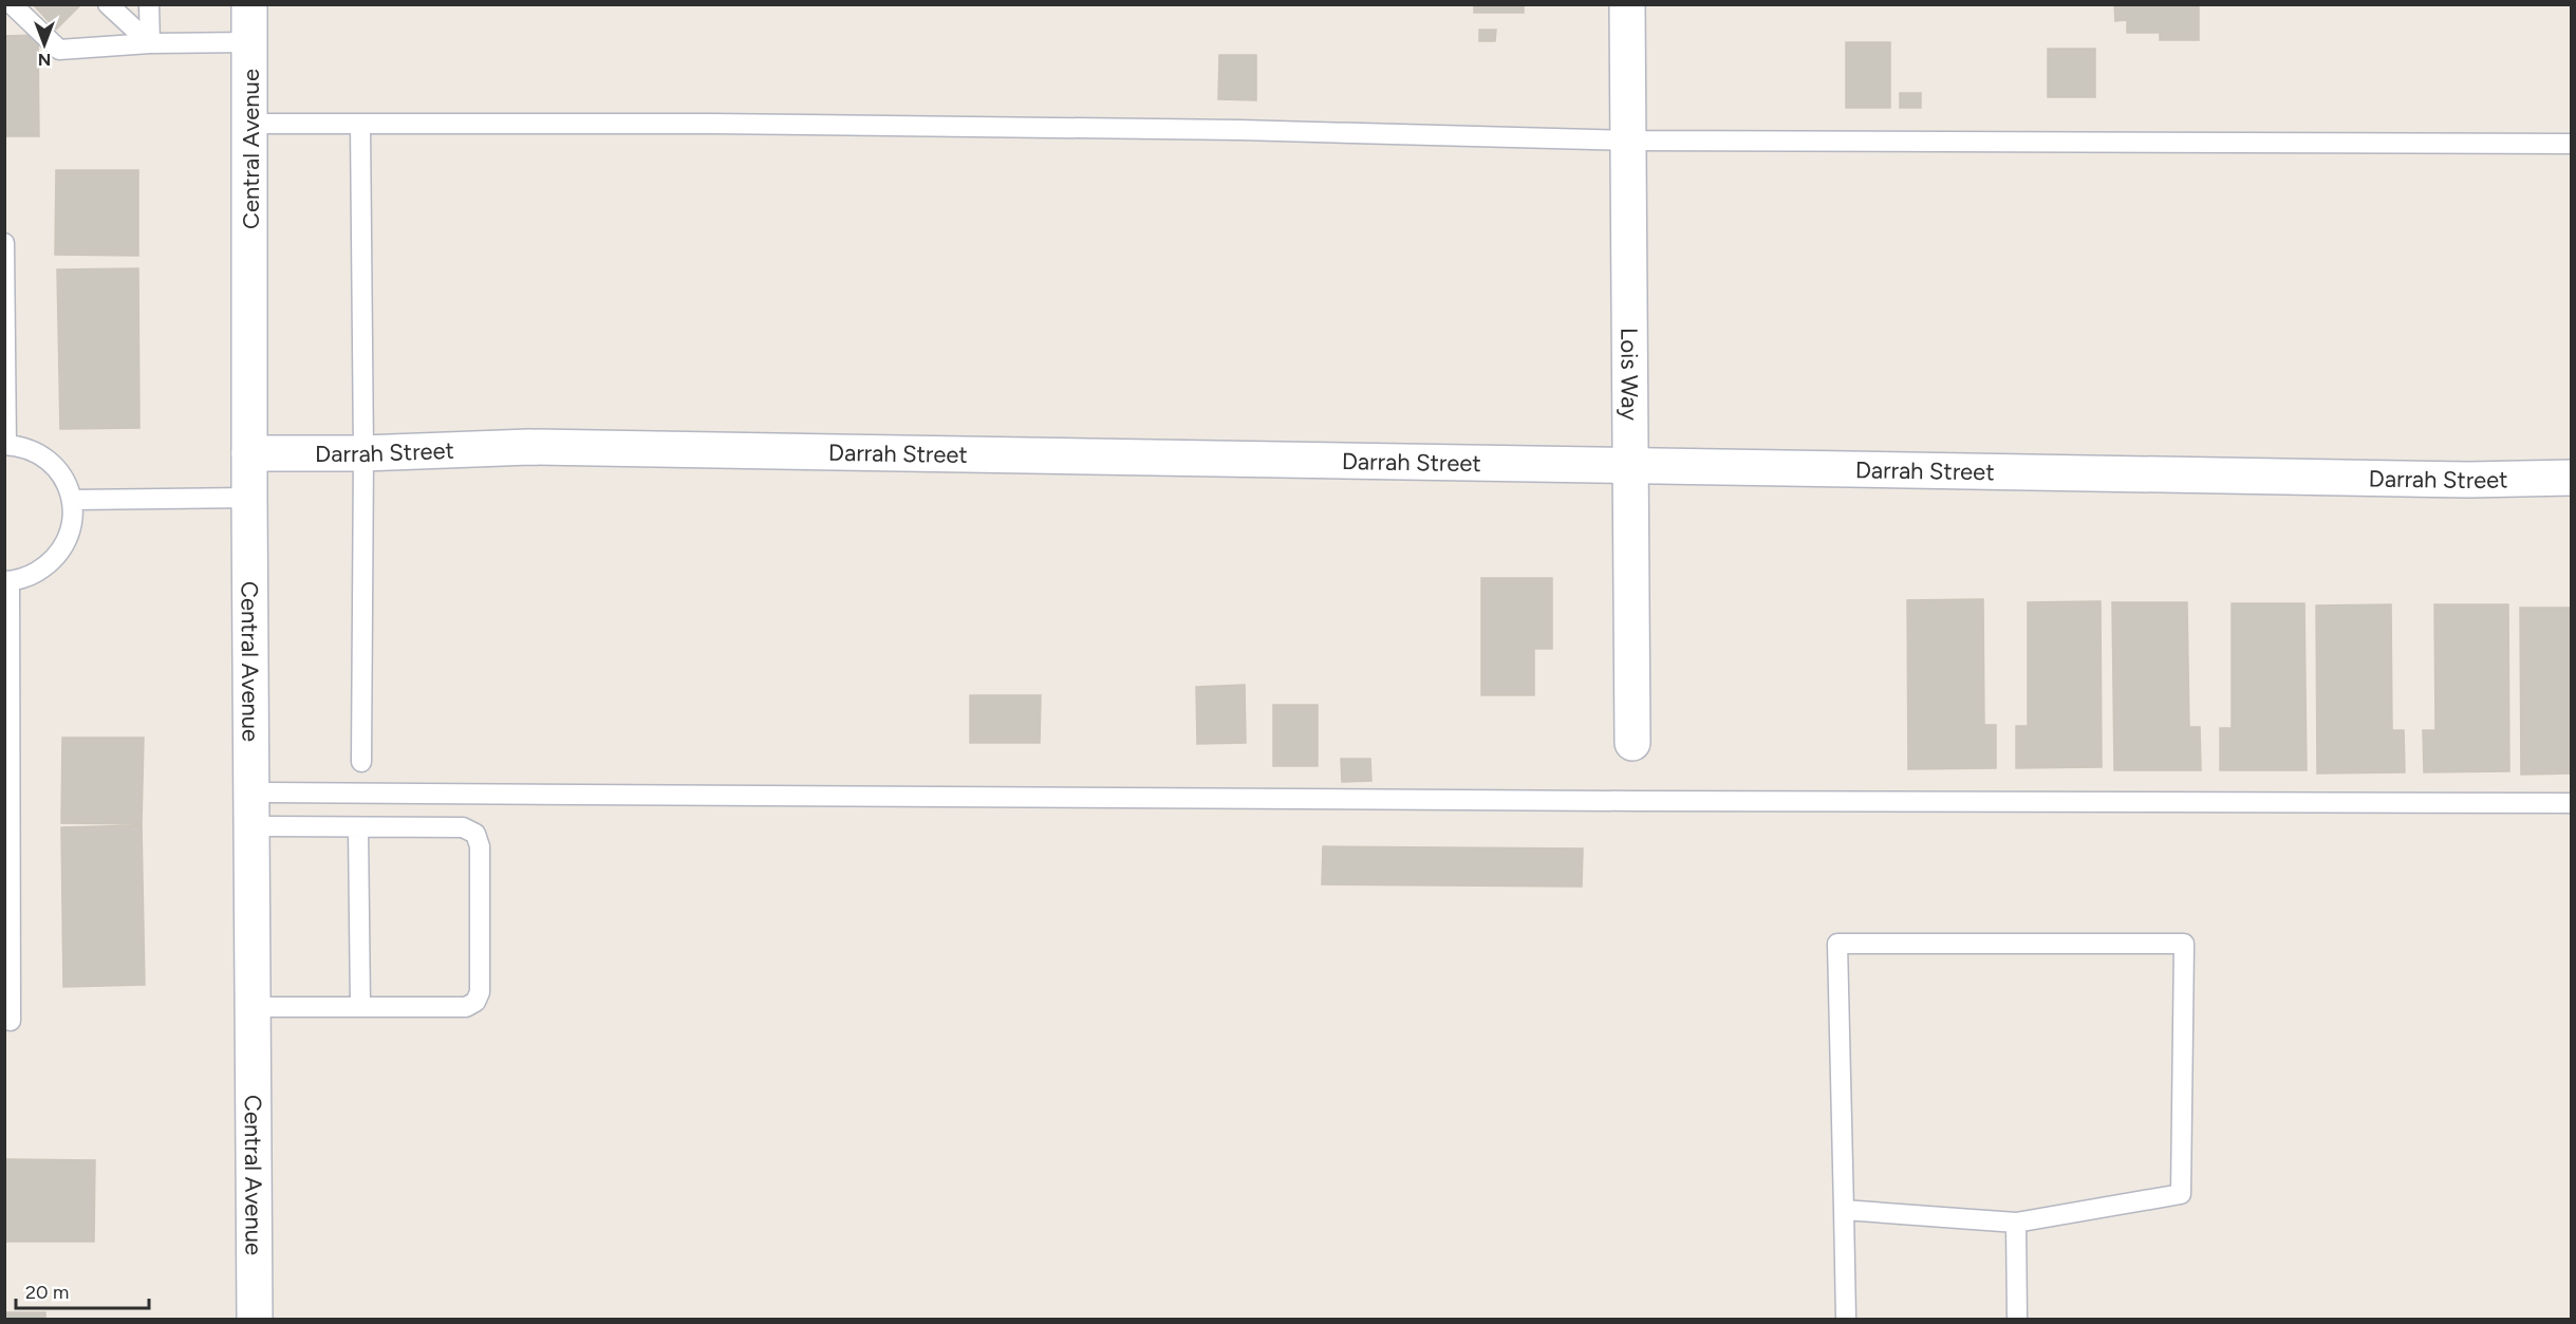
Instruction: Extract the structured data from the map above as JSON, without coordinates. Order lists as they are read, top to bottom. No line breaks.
{"streets":{"street":["Central Avenue","Lois Way","Darrah Street"]},"crossings":[["Central Avenue","Darrah Street"],["Lois Way","Darrah Street"]],"scale_bar":"20 m","north":"bottom"}
